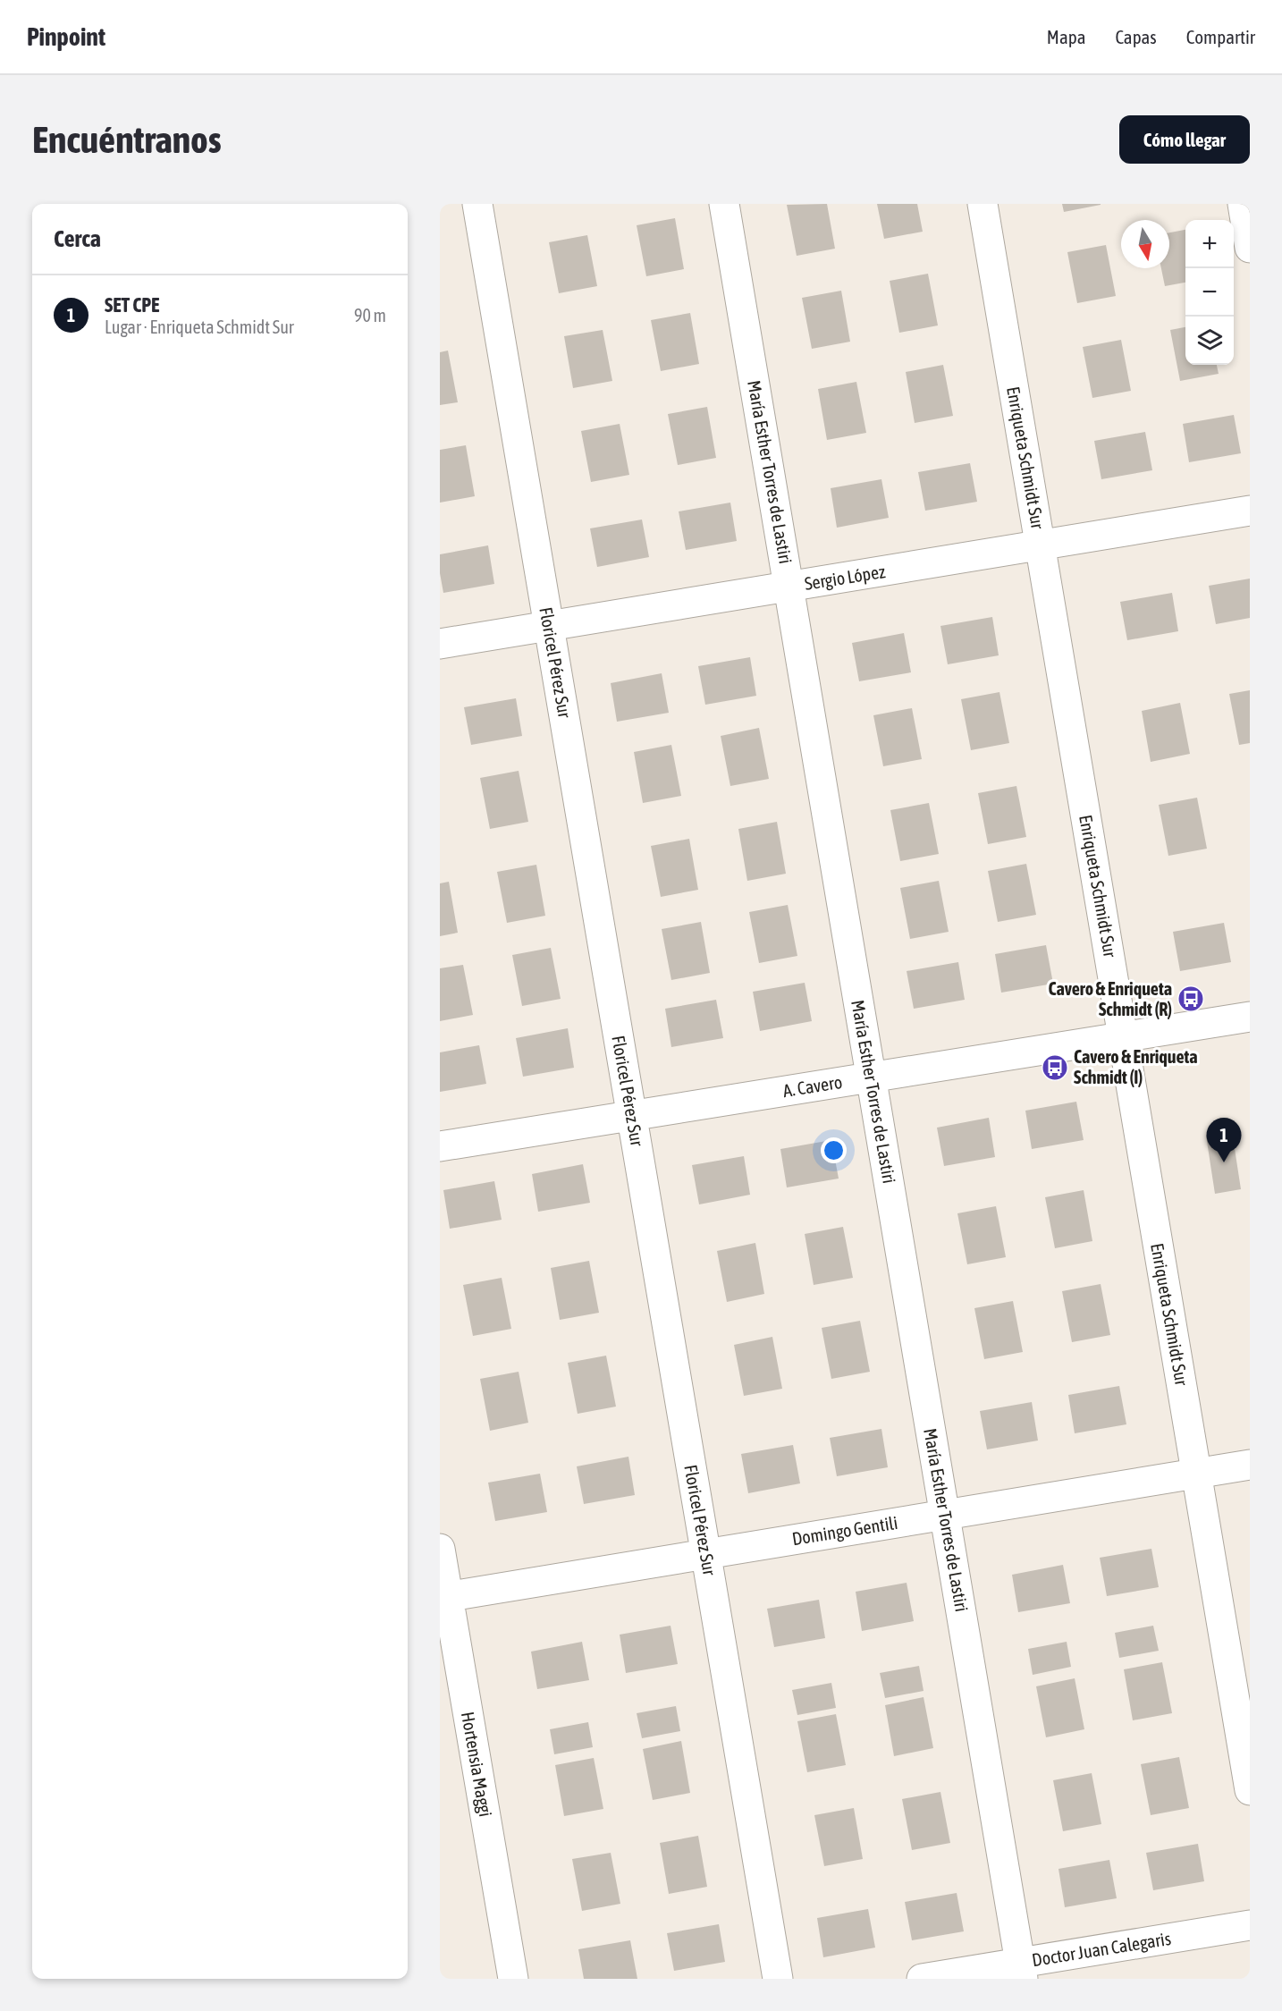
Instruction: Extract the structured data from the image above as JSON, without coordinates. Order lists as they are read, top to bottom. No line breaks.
{"streets":{"street":["Enriqueta Schmidt Sur","María Esther Torres de Lastiri","Sergio López","Floricel Pérez Sur","A. Cavero","Domingo Gentili","Hortensia Maggi","Doctor Juan Calegaris"]},"crossings":[["Enriqueta Schmidt Sur","Sergio López"],["Enriqueta Schmidt Sur","A. Cavero"],["Enriqueta Schmidt Sur","Domingo Gentili"],["María Esther Torres de Lastiri","Sergio López"],["María Esther Torres de Lastiri","A. Cavero"],["María Esther Torres de Lastiri","Domingo Gentili"],["María Esther Torres de Lastiri","Doctor Juan Calegaris"],["Sergio López","Floricel Pérez Sur"],["Floricel Pérez Sur","A. Cavero"],["Floricel Pérez Sur","Domingo Gentili"],["Domingo Gentili","Hortensia Maggi"]],"places":{"bus stop":["Cavero & Enriqueta Schmidt (R)","Cavero & Enriqueta Schmidt (I)"]},"north":"bottom","page":{"header":"Pinpoint","nav":["Mapa","Capas","Compartir"],"buttons":"Cómo llegar","title":"Encuéntranos","heading":"Cerca","map_buttons":["+","−"],"list":[{"mark":"1","name":"SET CPE","note":"Lugar · Enriqueta Schmidt Sur","value":"90 m"}],"pins":"1"}}
